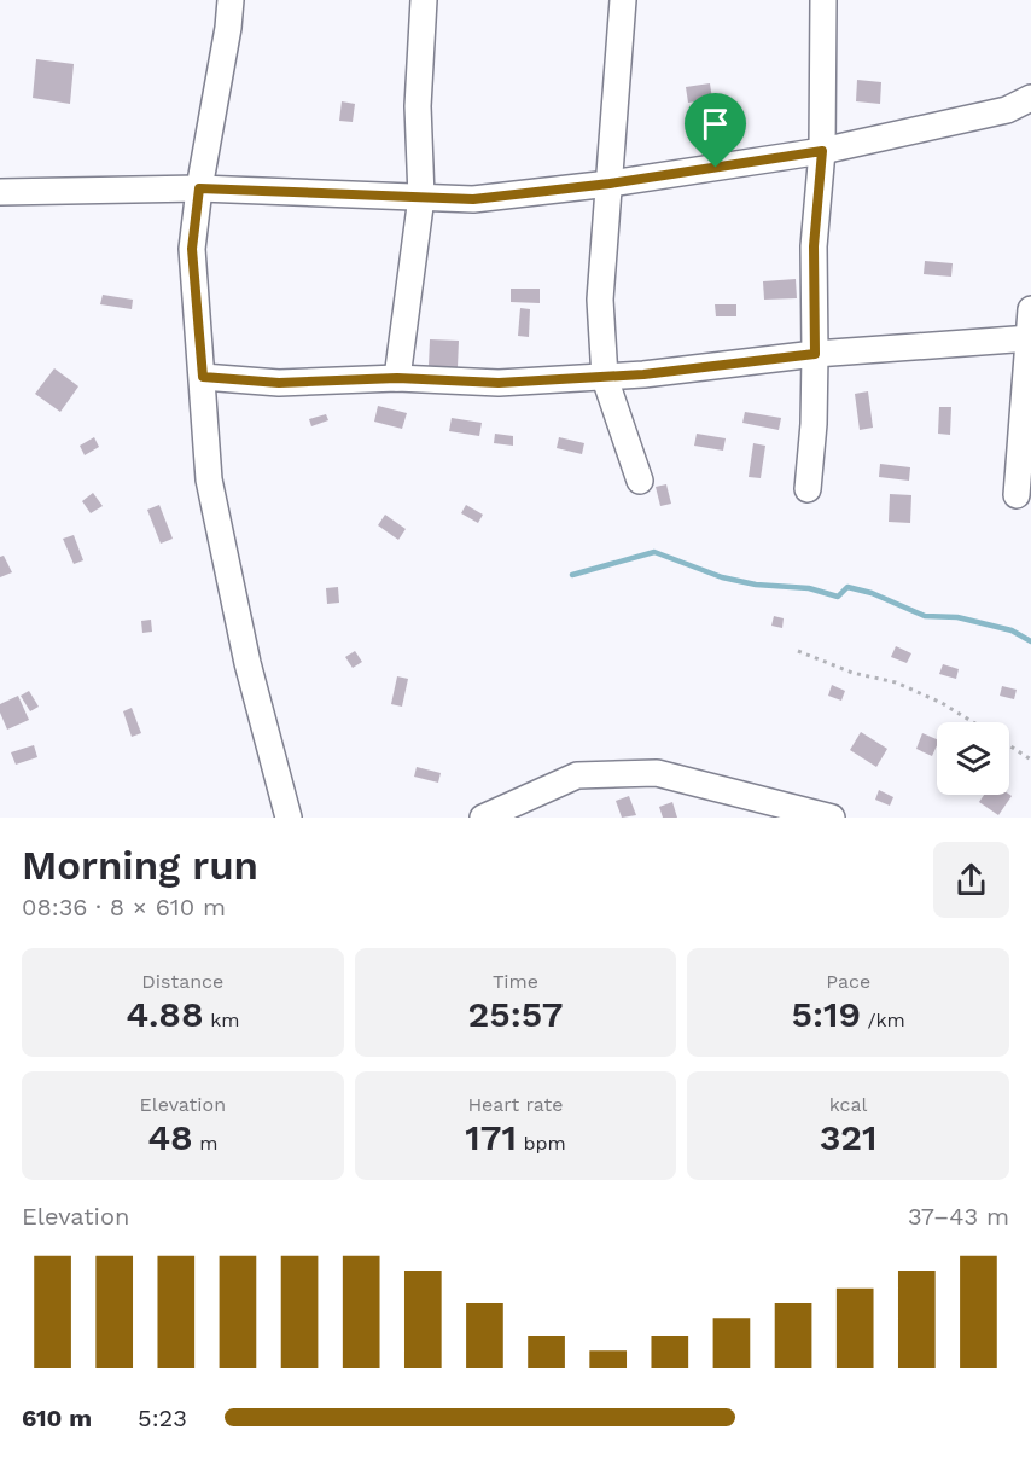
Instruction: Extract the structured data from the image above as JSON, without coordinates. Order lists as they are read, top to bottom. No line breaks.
{"page":{"heading":["Morning run","08:36 · 8 × 610 m"],"stats":[["Distance","4.88 km"],["Time","25:57"],["Pace","5:19 /km"],["Elevation","48 m"],["Heart rate","171 bpm"],["kcal","321"]],"chart":["Elevation","37–43 m"],"list":[{"name":"610 m","note":"5:23"}]}}
